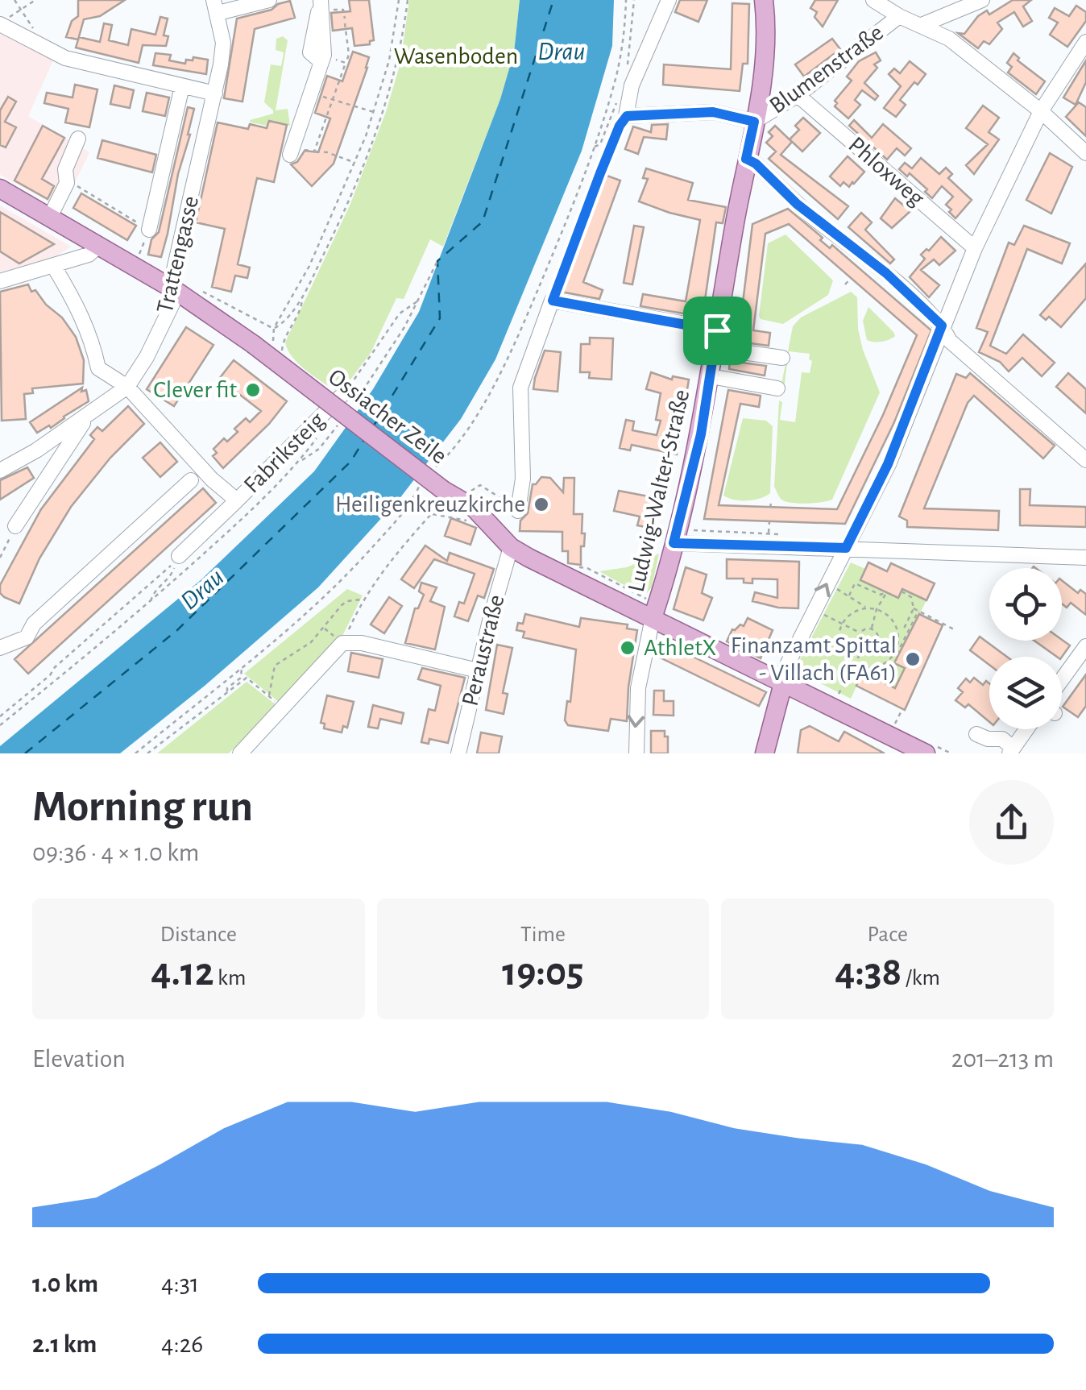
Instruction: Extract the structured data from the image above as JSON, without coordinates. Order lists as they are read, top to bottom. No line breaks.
{"streets":{"main road":["Ossiacher Zeile","Ludwig-Walter-Straße"],"street":["Blumenstraße","Phloxweg","Trattengasse","Fabriksteig","Peraustraße"]},"crossings":[["Blumenstraße","Phloxweg"],["Blumenstraße","Ludwig-Walter-Straße"],["Trattengasse","Ossiacher Zeile"],["Trattengasse","Fabriksteig"],["Ossiacher Zeile","Ludwig-Walter-Straße"],["Ossiacher Zeile","Peraustraße"]],"water":["Drau"],"parks":["Wasenboden"],"places":["Clever fit","Heiligenkreuzkirche","AthletX","Finanzamt Spittal - Villach (FA61)"],"page":{"heading":["Morning run","09:36 · 4 × 1.0 km"],"stats":[["Distance","4.12 km"],["Time","19:05"],["Pace","4:38 /km"]],"chart":["Elevation","201–213 m"],"list":[{"name":"1.0 km","note":"4:31"},{"name":"2.1 km","note":"4:26"}]}}
